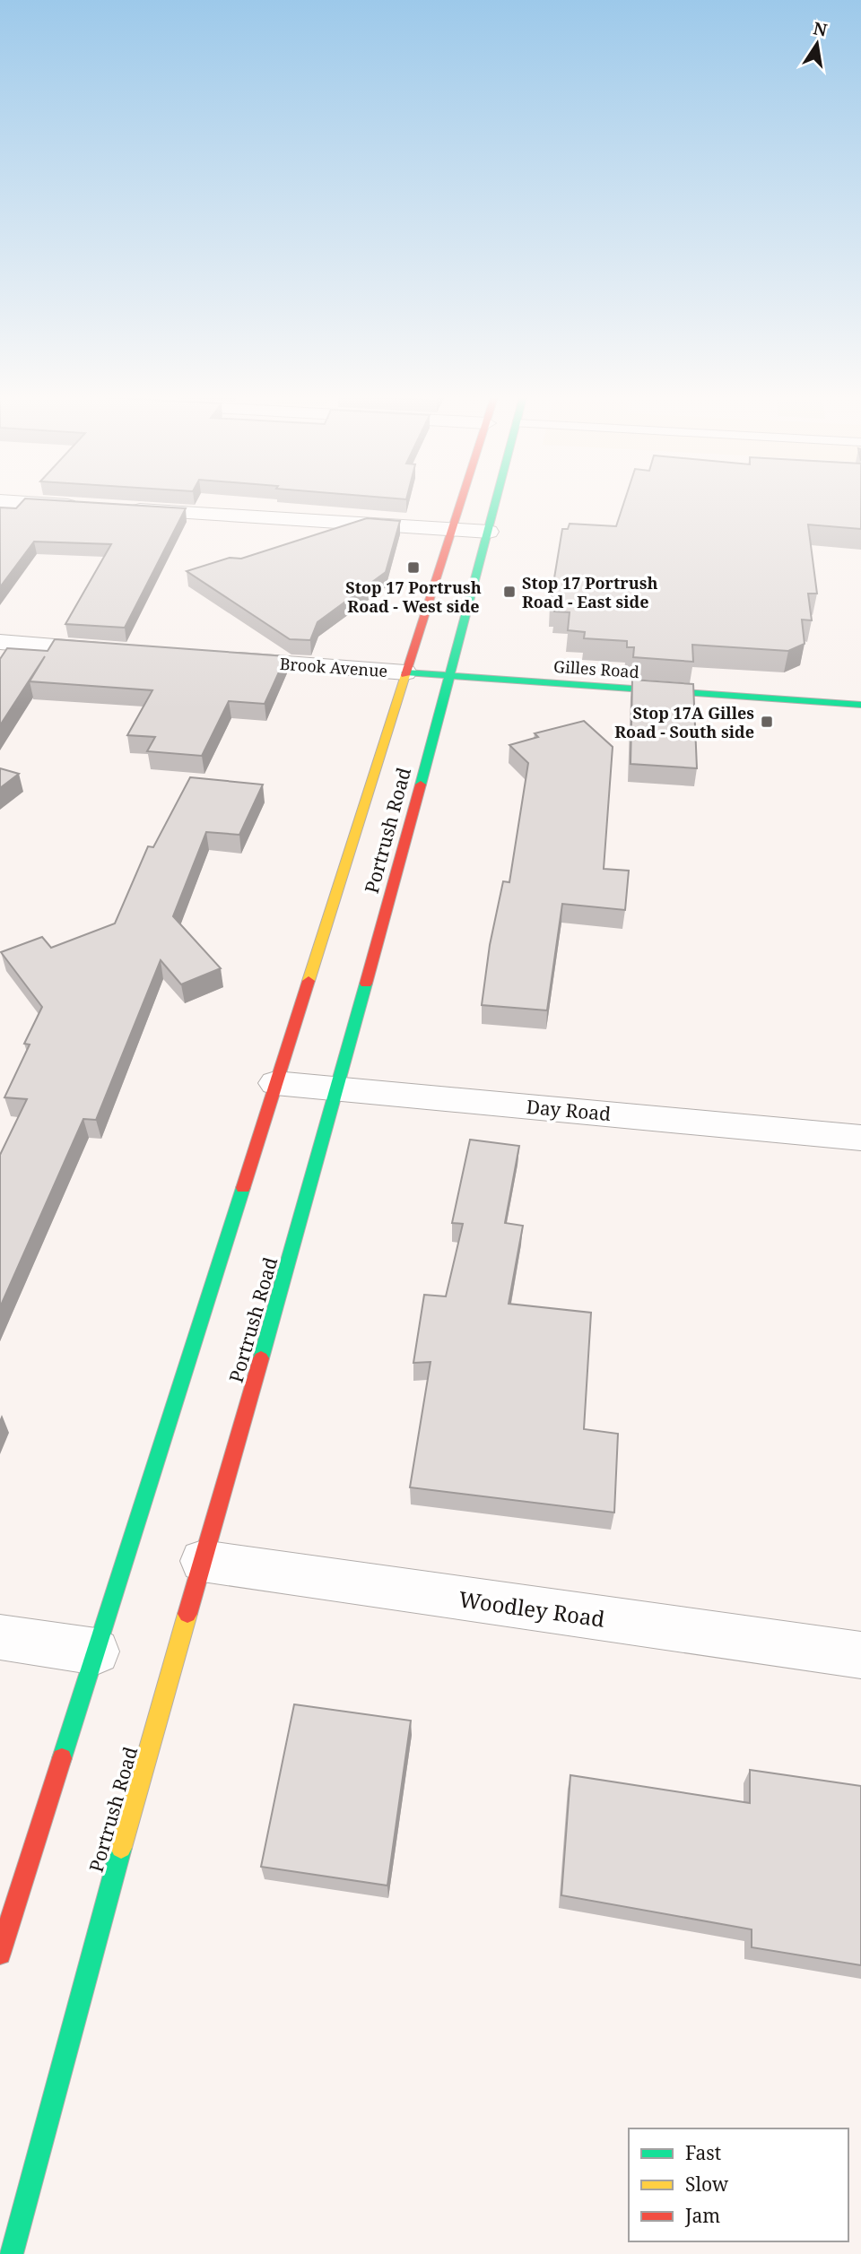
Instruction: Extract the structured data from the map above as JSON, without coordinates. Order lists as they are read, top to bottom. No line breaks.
{"streets":{"main road":["Gilles Road","Portrush Road"],"street":["Brook Avenue","Day Road","Woodley Road"]},"crossings":[["Brook Avenue","Gilles Road"],["Brook Avenue","Portrush Road"],["Gilles Road","Portrush Road"],["Portrush Road","Day Road"],["Portrush Road","Woodley Road"]],"places":{"transit":["Stop 17 Portrush Road - West side","Stop 17 Portrush Road - East side","Stop 17A Gilles Road - South side"]},"legend":["Fast","Slow","Jam"],"north":"top"}
